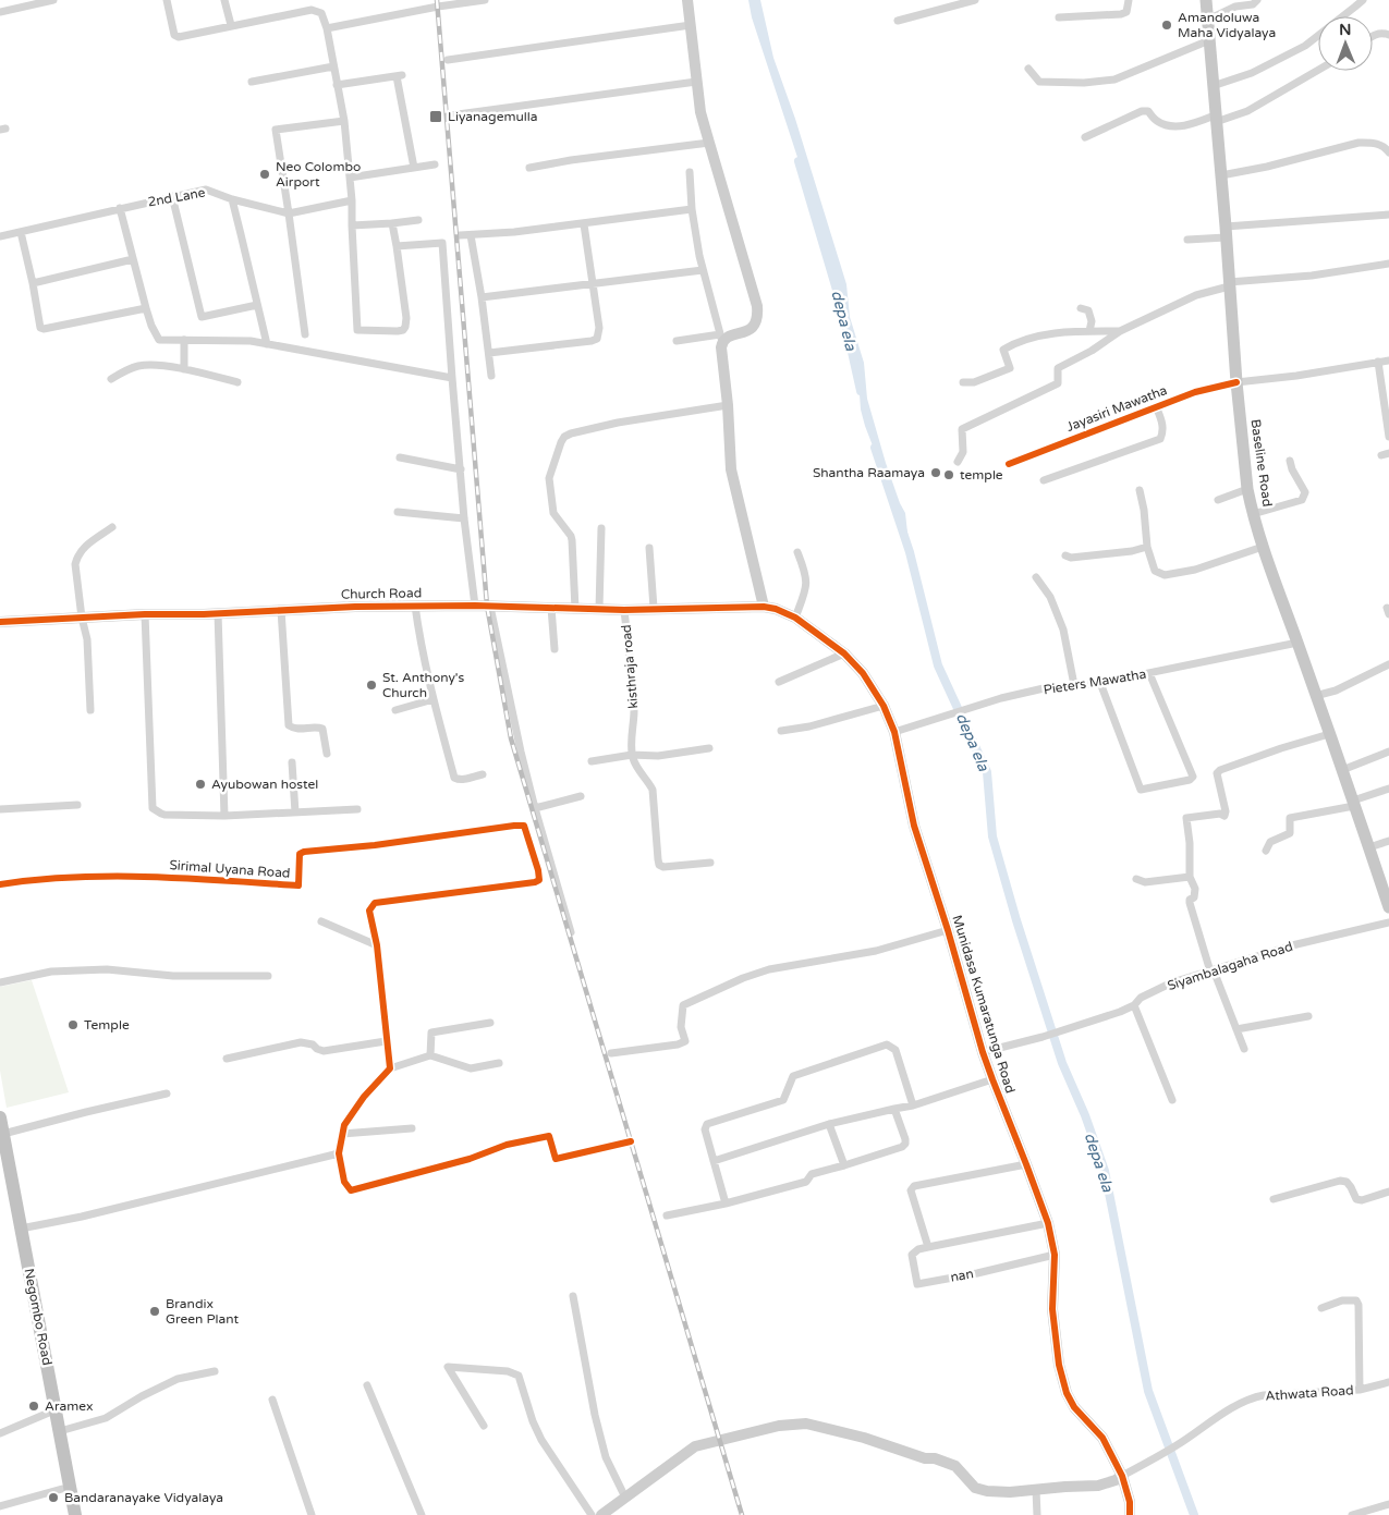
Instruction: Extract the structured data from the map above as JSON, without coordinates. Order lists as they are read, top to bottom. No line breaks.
{"streets":{"highway":["Negombo Road"],"main road":["Baseline Road"],"street":["2nd Lane","Jayasiri Mawatha","Church Road","kisthraja road","Pieters Mawatha","Sirimal Uyana Road","Siyambalagaha Road","Munidasa Kumaratunga Road","nan","Athwata Road"]},"crossings":[["Jayasiri Mawatha","Baseline Road"],["Baseline Road","Pieters Mawatha"],["Church Road","kisthraja road"],["Church Road","Munidasa Kumaratunga Road"],["Pieters Mawatha","Munidasa Kumaratunga Road"],["Siyambalagaha Road","Munidasa Kumaratunga Road"],["Munidasa Kumaratunga Road","nan"],["Munidasa Kumaratunga Road","Athwata Road"]],"water":["depa ela"],"places":{"other":["Amandoluwa Maha Vidyalaya","Neo Colombo Airport","Shantha Raamaya","temple","St. Anthony's Church","Ayubowan hostel","Temple","Brandix Green Plant","Aramex","Bandaranayake Vidyalaya"],"transit":["Liyanagemulla"]},"north":"top"}
